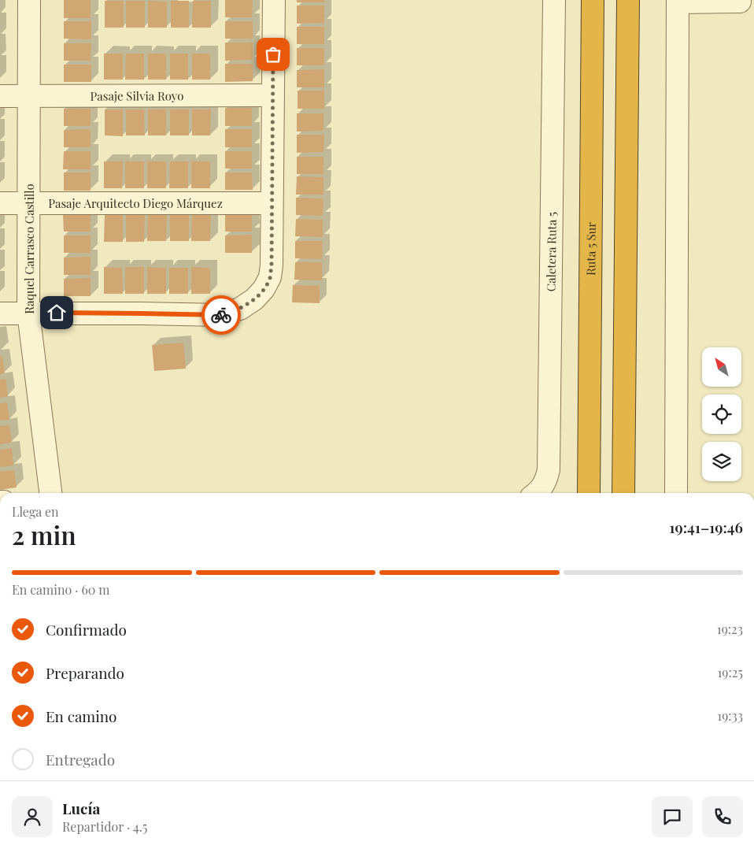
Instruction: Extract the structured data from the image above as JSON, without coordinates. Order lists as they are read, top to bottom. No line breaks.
{"streets":{"highway":["Ruta 5 Sur"],"street":["Pasaje Silvia Royo","Pasaje Arquitecto Diego Márquez","Raquel Carrasco Castillo","Caletera Ruta 5"]},"crossings":[["Pasaje Silvia Royo","Raquel Carrasco Castillo"],["Pasaje Arquitecto Diego Márquez","Raquel Carrasco Castillo"]],"north":"top left","page":{"heading":["2 min","Llega en","19:41–19:46"],"panel":["Lucía","Repartidor · 4.5"],"bar":"En camino · 60 m","list":[["Confirmado","19:23"],["Preparando","19:25"],["En camino","19:33"],"Entregado"]}}
